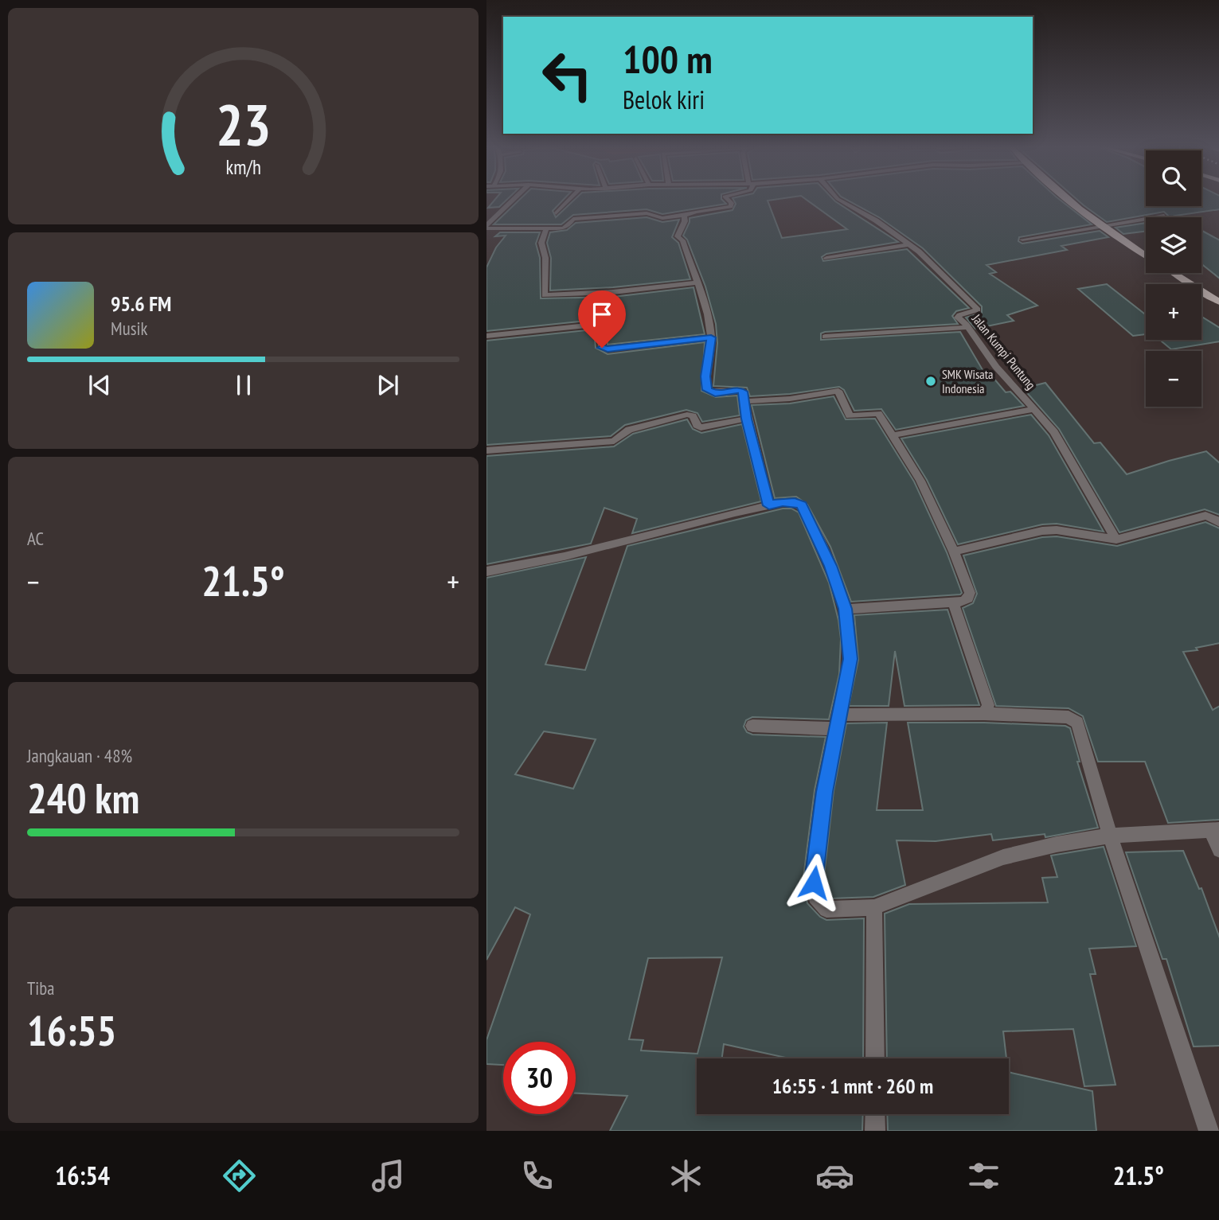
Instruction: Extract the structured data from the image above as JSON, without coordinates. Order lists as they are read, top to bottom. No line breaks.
{"streets":{"street":["Jalan Kumpi Puntung"]},"places":["SMK Wisata Indonesia"],"page":{"turn":["100 m","Belok kiri"],"map_buttons":["+","−"],"song":["95.6 FM","Musik"],"tile":["AC",["Jangkauan · 48%","240 km"],["Tiba","16:55"]],"heat":["−","21.5°","+"],"limit":"30","trip":"16:55 · 1 mnt · 260 m","tabs":["16:54","21.5°"],"gauge":["23","km/h"]}}
